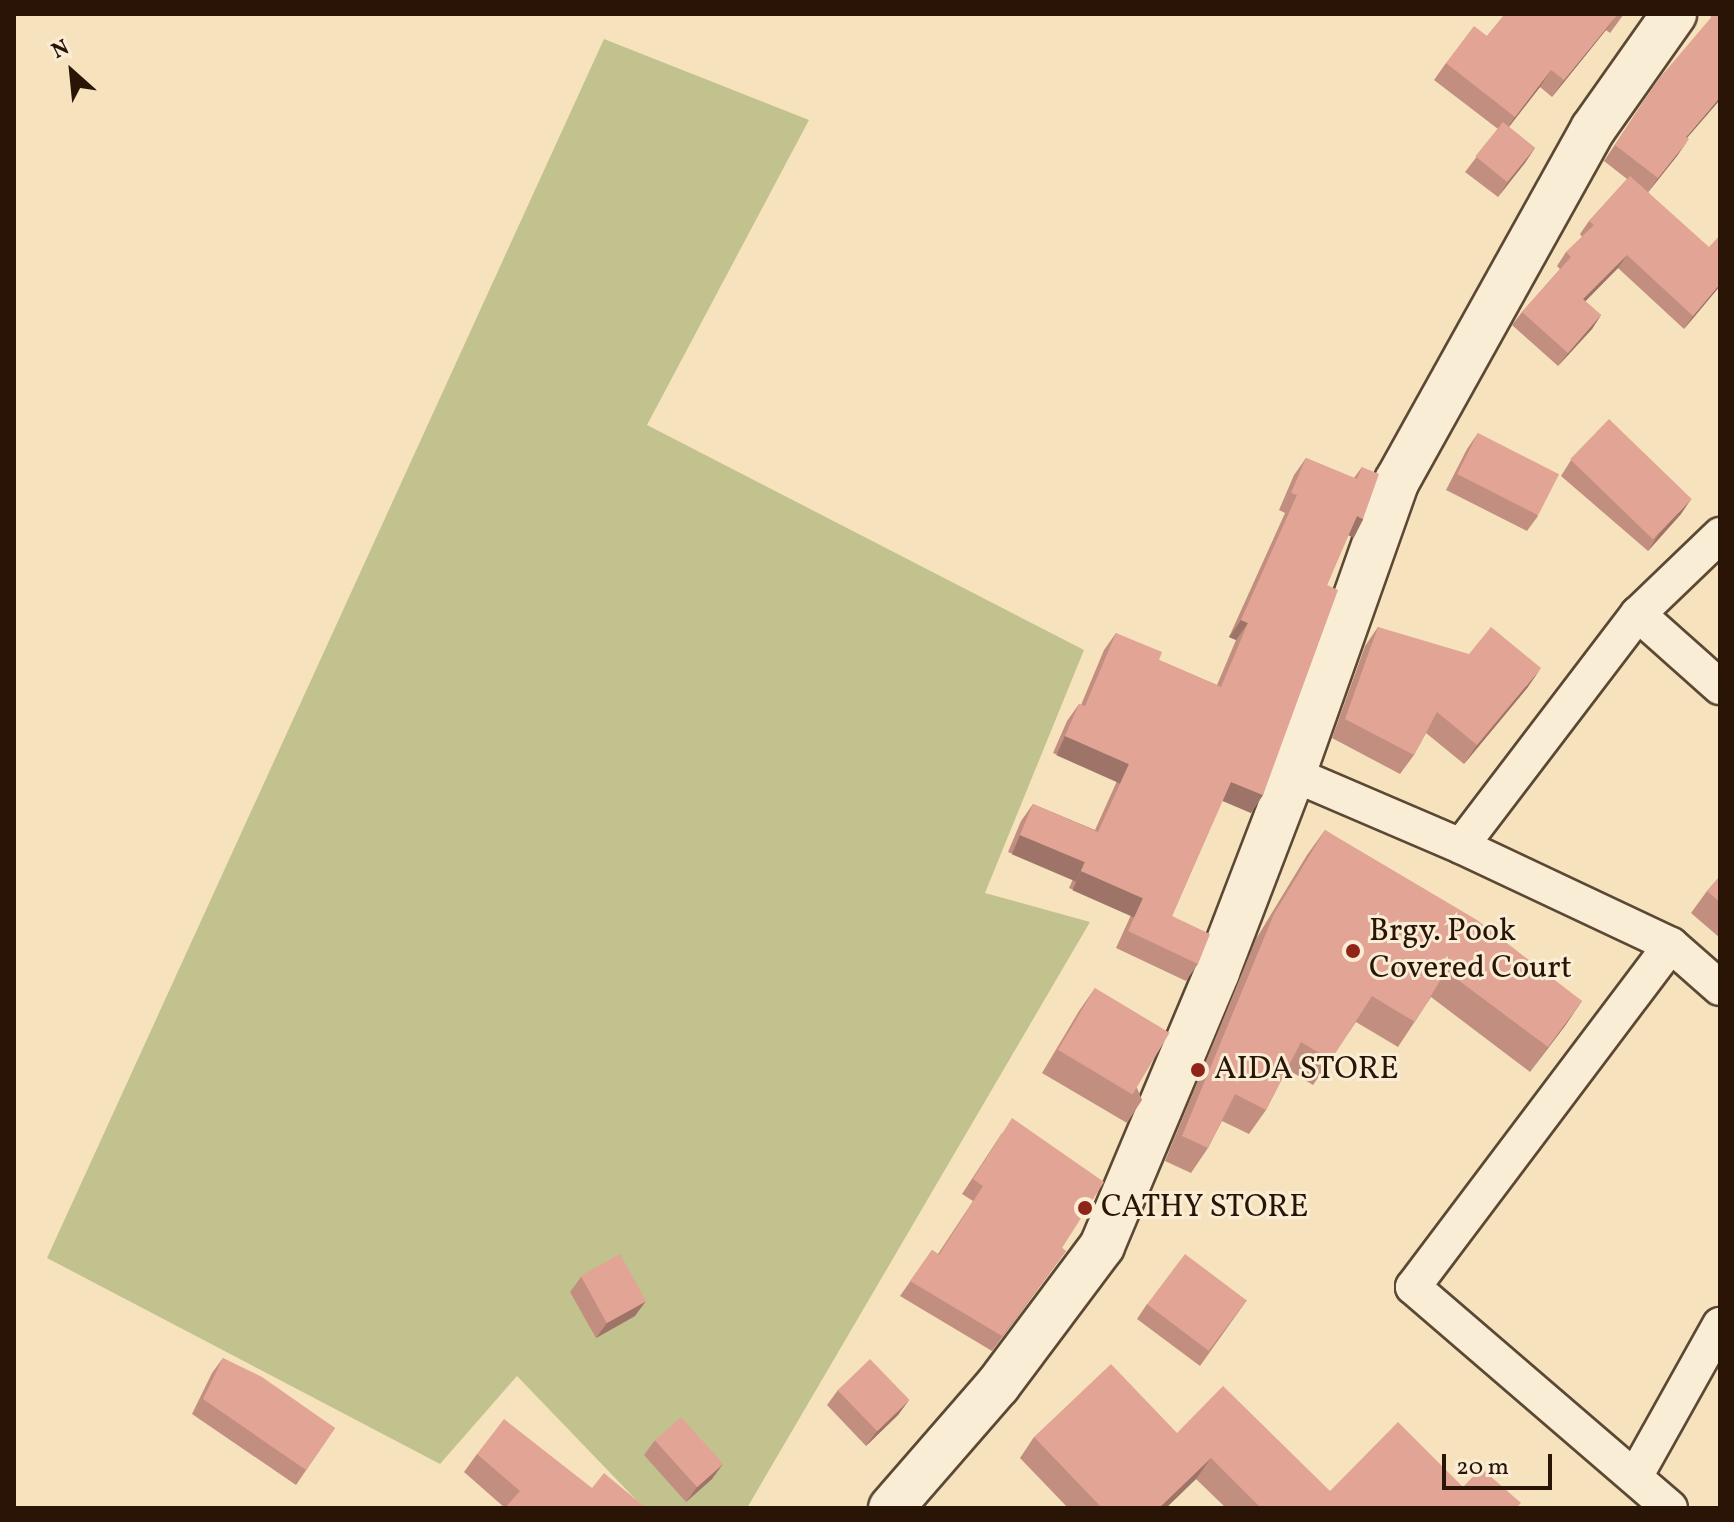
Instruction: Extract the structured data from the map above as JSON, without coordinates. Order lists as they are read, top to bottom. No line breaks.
{"places":["Brgy. Pook Covered Court","AIDA STORE","CATHY STORE"],"scale_bar":"20 m","north":"top left"}
